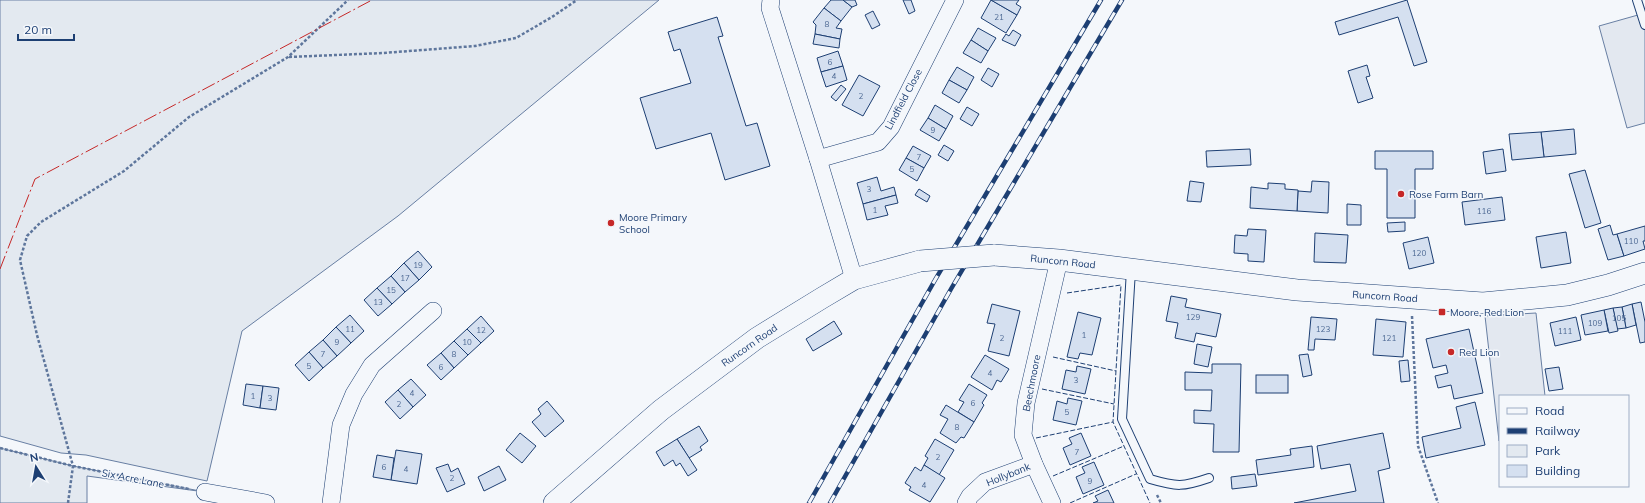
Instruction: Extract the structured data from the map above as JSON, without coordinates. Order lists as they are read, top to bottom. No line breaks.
{"streets":{"street":["Lindfield Close","Runcorn Road","Beechmoore","Hollybank"],"path":["Six Acre Lane"]},"crossings":[["Runcorn Road","Beechmoore"],["Beechmoore","Hollybank"]],"places":{"other":["Rose Farm Barn","Moore Primary School","Red Lion"],"transit":["Moore, Red Lion"]},"house_numbers":["21","8","6","4","2","9","7","5","3","1","116","110","120","19","17","15","13","129","105","109","11","123","12","111","1","2","121","9","10","7","8","5","6","4","3","4","1","3","6","2","5","8","7","2","6","4","2","9","4"],"legend":["Road","Railway","Park","Building"],"scale_bar":"20 m","north":"top"}
